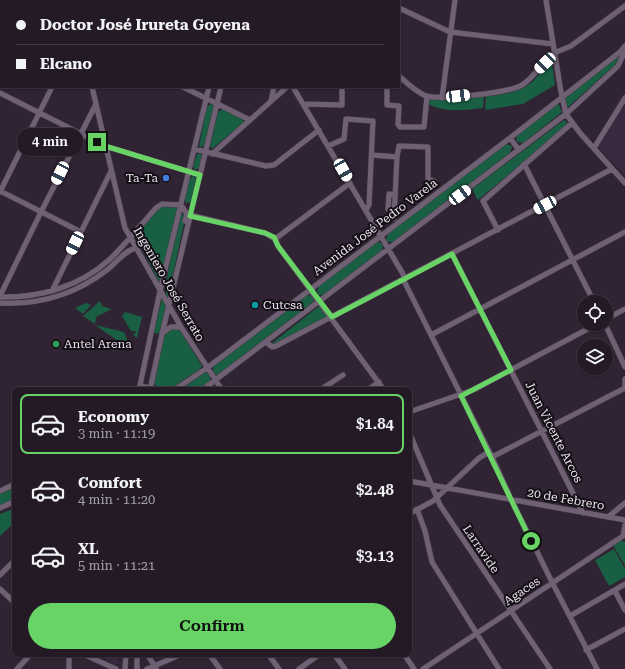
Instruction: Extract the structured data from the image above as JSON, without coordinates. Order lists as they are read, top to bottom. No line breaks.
{"streets":{"street":["Avenida José Pedro Varela","Ingeniero José Serrato","Juan Vicente Arcos","20 de Febrero","Larravide","Agaces"]},"crossings":[["Avenida José Pedro Varela","Ingeniero José Serrato"],["Juan Vicente Arcos","20 de Febrero"],["20 de Febrero","Larravide"],["Larravide","Agaces"]],"places":["Ta-Ta","Cutcsa","Antel Arena"],"page":{"banner":["Doctor José Irureta Goyena","Elcano"],"bubble":"4 min","list":[{"name":"Economy","note":"3 min · 11:19","value":"$1.84"},{"name":"Comfort","note":"4 min · 11:20","value":"$2.48"},{"name":"XL","note":"5 min · 11:21","value":"$3.13"}],"buttons":"Confirm"}}
